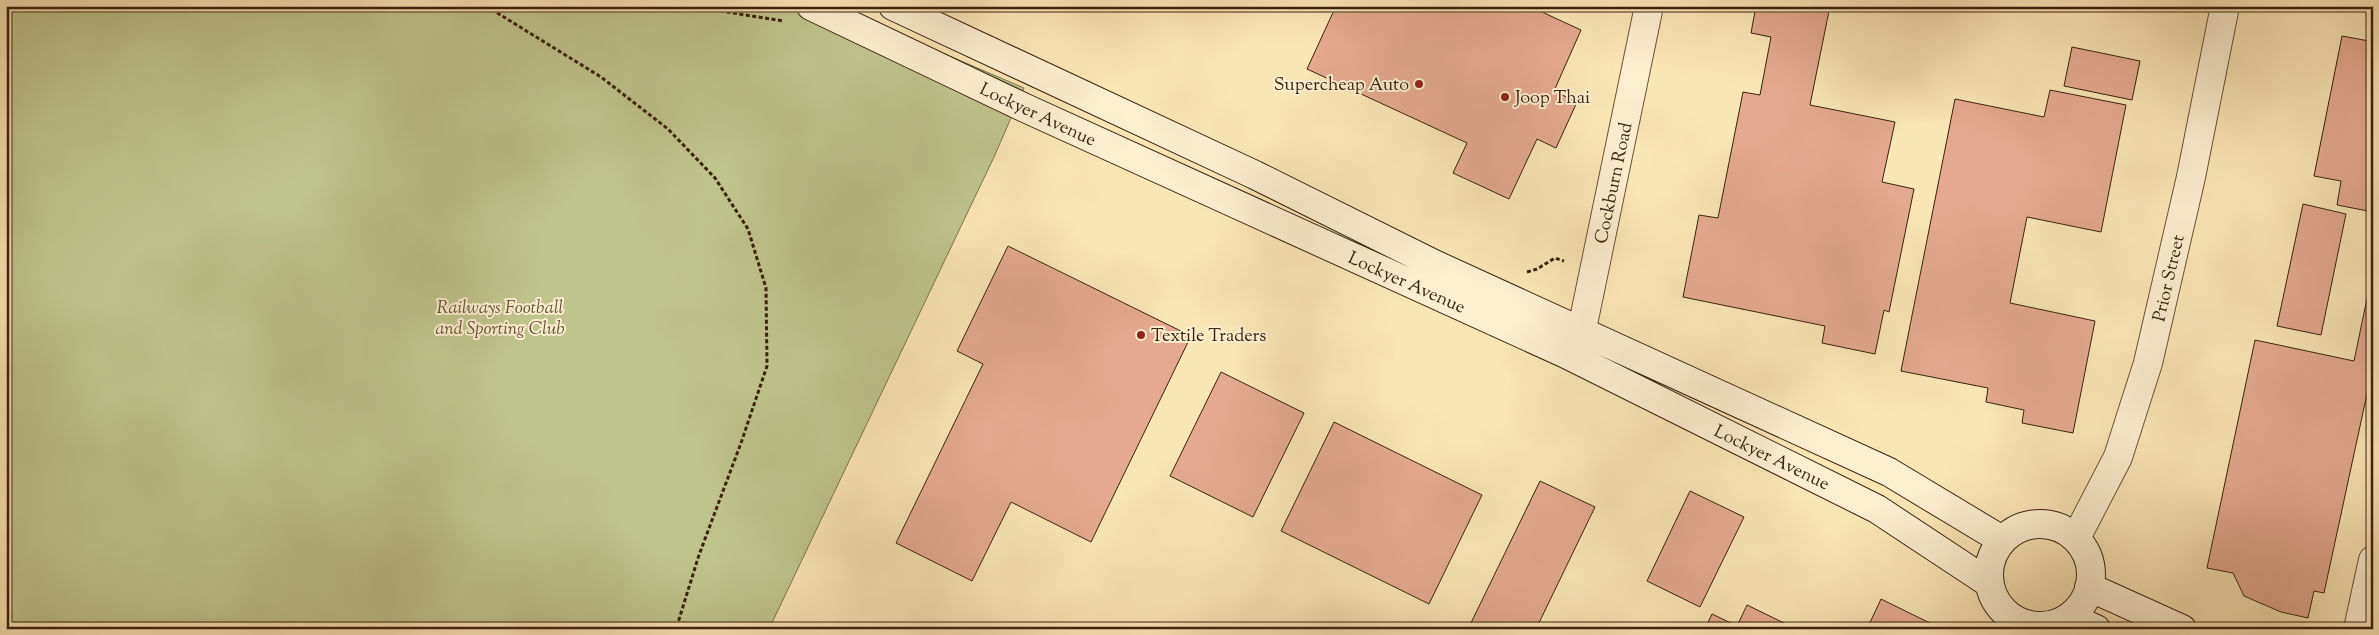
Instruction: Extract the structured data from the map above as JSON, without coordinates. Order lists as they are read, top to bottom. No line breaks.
{"streets":{"main road":["Lockyer Avenue","Cockburn Road","Prior Street"]},"crossings":[["Lockyer Avenue","Cockburn Road"],["Lockyer Avenue","Prior Street"]],"parks":["Railways Football and Sporting Club"],"places":["Supercheap Auto","Joop Thai","Textile Traders"]}
